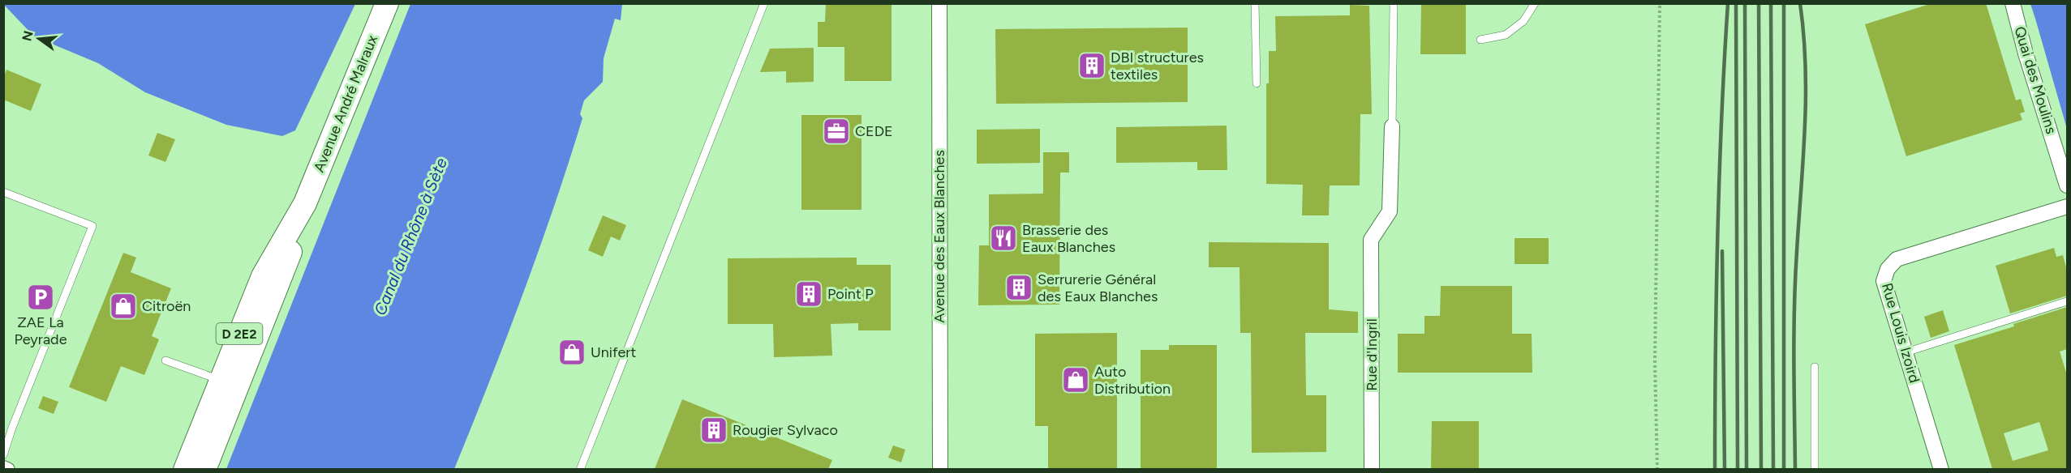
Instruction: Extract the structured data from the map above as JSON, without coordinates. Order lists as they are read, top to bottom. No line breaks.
{"streets":{"main road":["Avenue André Malraux","D 2E2"],"street":["Quai des Moulins","Avenue des Eaux Blanches","Rue Louis Izoird","Rue d'Ingril"]},"crossings":[["Avenue André Malraux","D 2E2"]],"water":["Canal du Rhône à Sète"],"places":{"building":["DBI structures textiles","Serrurerie Général des Eaux Blanches","Point P","Rougier Sylvaco"],"office":["CEDE"],"restaurant":["Brasserie des Eaux Blanches"],"parking":["ZAE La Peyrade"],"shop":["Citroën","Unifert","Auto Distribution"]},"north":"left"}
